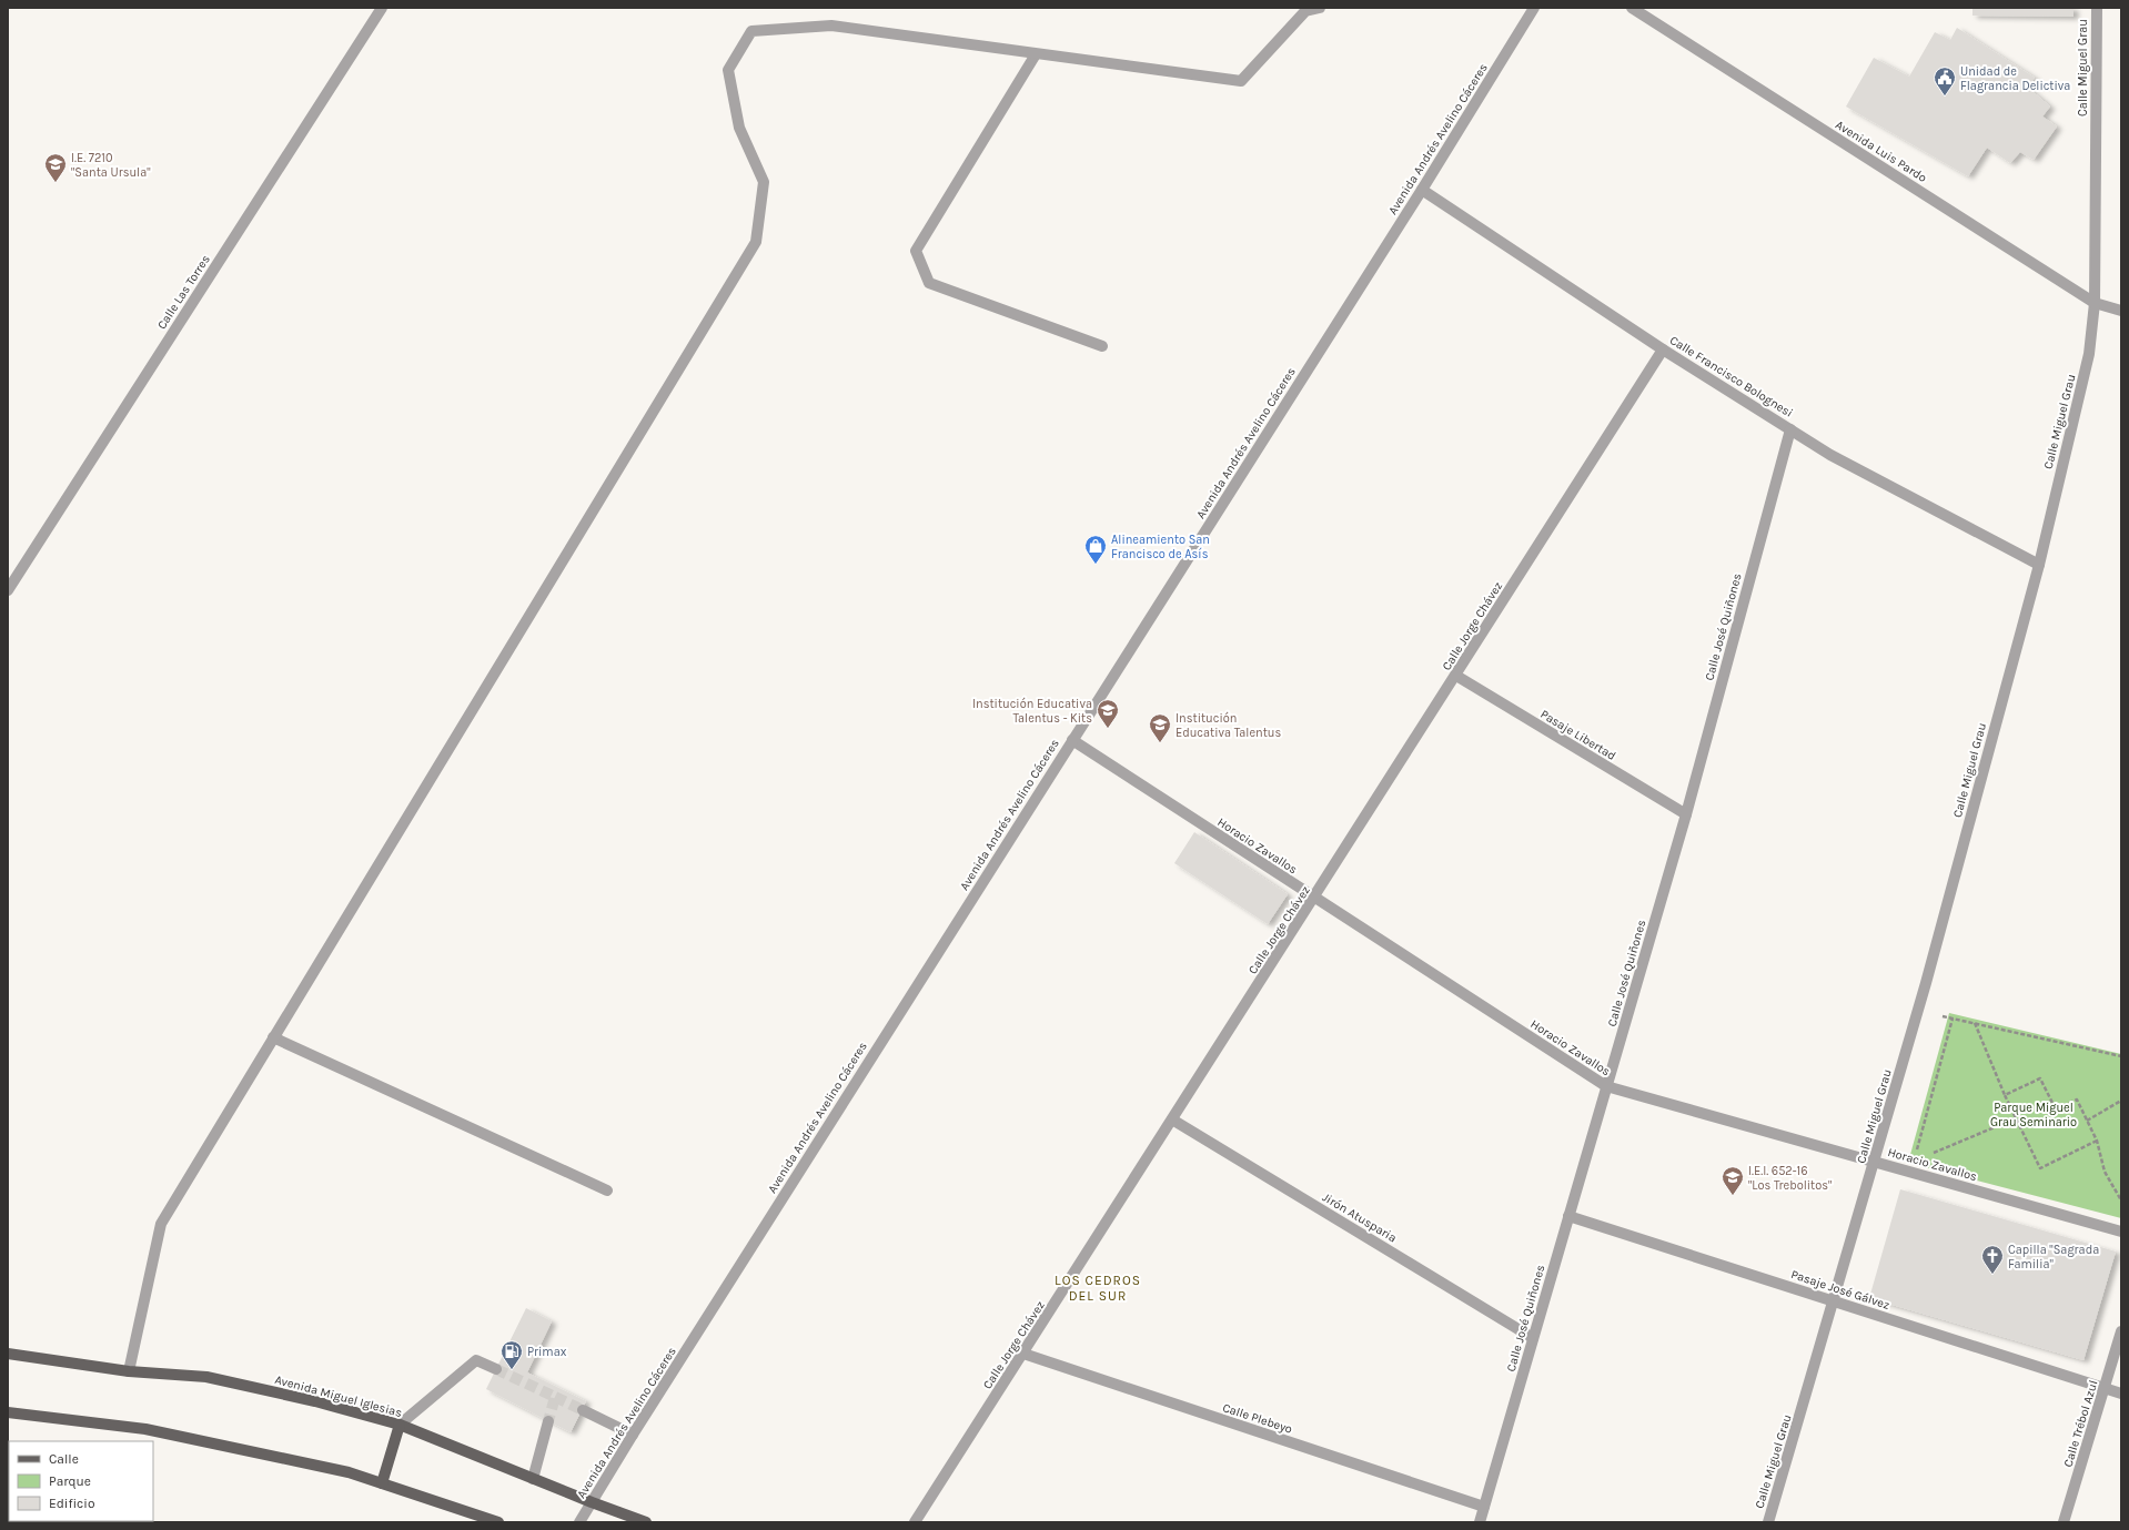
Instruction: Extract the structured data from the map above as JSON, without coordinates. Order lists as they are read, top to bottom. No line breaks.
{"streets":{"main road":["Avenida Miguel Iglesias"],"street":["Calle Miguel Grau","Avenida Andrés Avelino Cáceres","Avenida Luis Pardo","Calle Las Torres","Calle Francisco Bolognesi","Calle Jorge Chávez","Calle José Quiñones","Pasaje Libertad","Horacio Zavallos","Jirón Atusparia","Pasaje José Gálvez","Calle Plebeyo","Calle Trébol Azul"]},"crossings":[["Calle Miguel Grau","Avenida Luis Pardo"],["Calle Miguel Grau","Calle Francisco Bolognesi"],["Calle Miguel Grau","Horacio Zavallos"],["Calle Miguel Grau","Pasaje José Gálvez"],["Avenida Andrés Avelino Cáceres","Calle Francisco Bolognesi"],["Avenida Andrés Avelino Cáceres","Horacio Zavallos"],["Avenida Andrés Avelino Cáceres","Avenida Miguel Iglesias"],["Calle Francisco Bolognesi","Calle Jorge Chávez"],["Calle Francisco Bolognesi","Calle José Quiñones"],["Calle Jorge Chávez","Pasaje Libertad"],["Calle Jorge Chávez","Horacio Zavallos"],["Calle Jorge Chávez","Jirón Atusparia"],["Calle Jorge Chávez","Calle Plebeyo"],["Calle José Quiñones","Pasaje Libertad"],["Calle José Quiñones","Horacio Zavallos"],["Calle José Quiñones","Jirón Atusparia"],["Calle José Quiñones","Pasaje José Gálvez"],["Calle José Quiñones","Calle Plebeyo"],["Pasaje José Gálvez","Calle Trébol Azul"]],"districts":["LOS CEDROS DEL SUR"],"parks":["Parque Miguel Grau Seminario"],"places":{"public building":["Unidad de Flagrancia Delictiva"],"school or university":["I.E. 7210 \"Santa Ursula\"","Institución Educativa Talentus - Kits","Institución Educativa Talentus","I.E.I. 652-16 \"Los Trebolitos\""],"shop":["Alineamiento San Francisco de Asís"],"church":["Capilla \"Sagrada Familia\""],"fuel station":["Primax"]},"legend":["Calle","Parque","Edificio"]}
